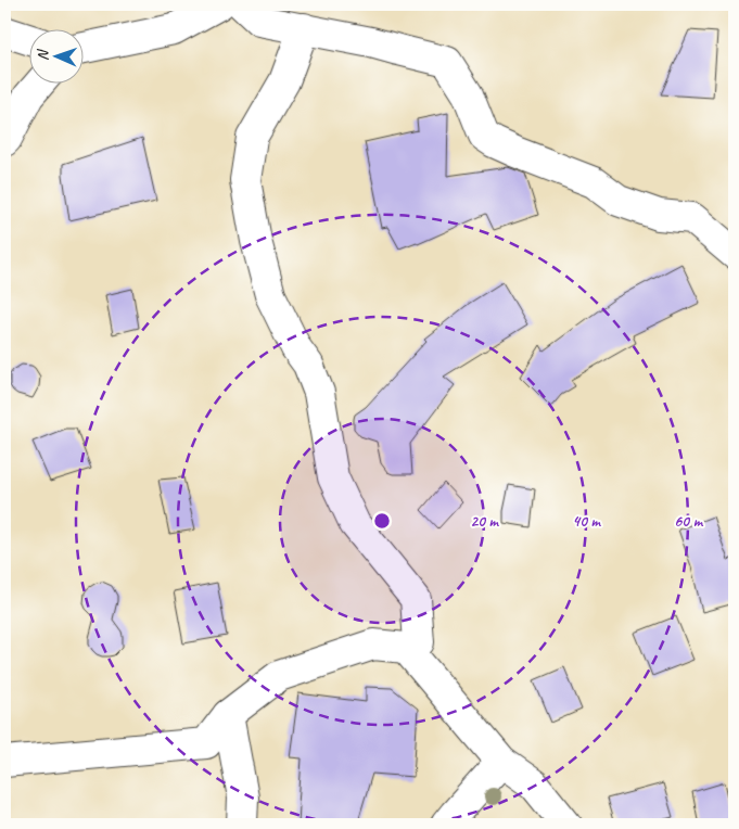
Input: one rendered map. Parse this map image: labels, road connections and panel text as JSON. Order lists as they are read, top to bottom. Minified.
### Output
{"north":"left","rings":["20 m","40 m","60 m"]}
